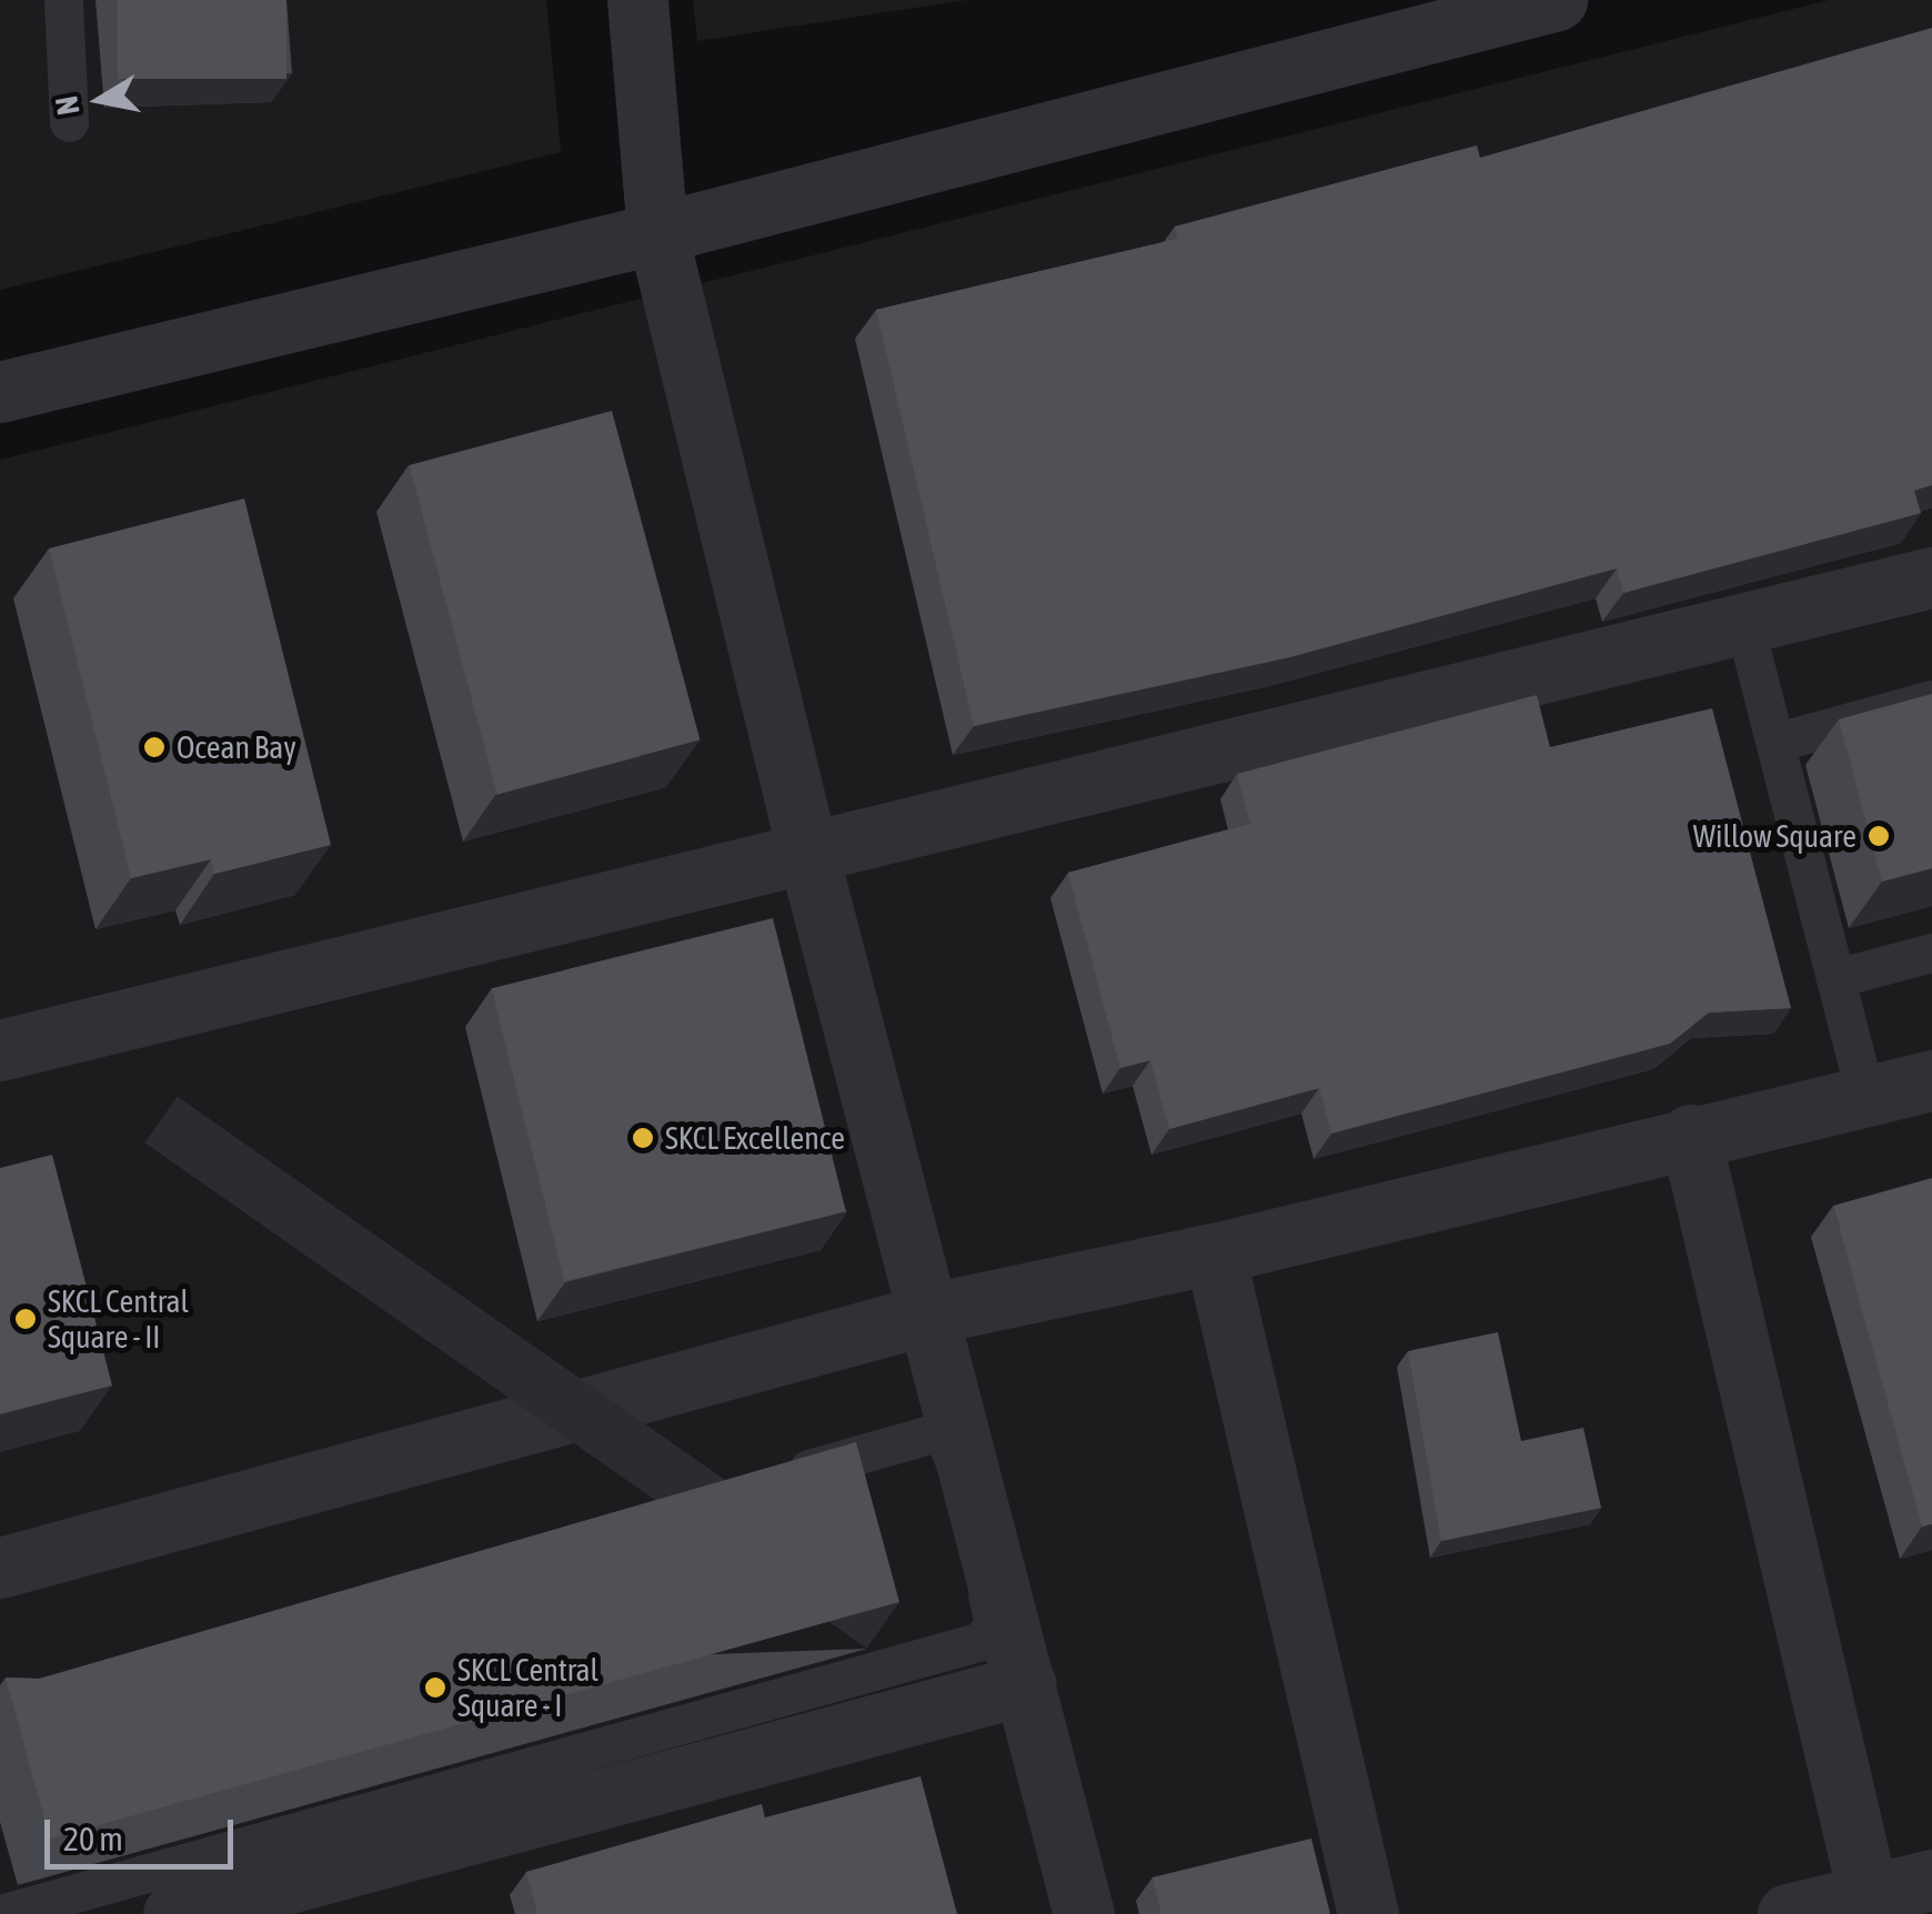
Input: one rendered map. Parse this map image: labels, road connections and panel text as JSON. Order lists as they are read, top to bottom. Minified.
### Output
{"places":["Ocean Bay","Willow Square","SKCL Excellence","SKCL Central Square - II","SKCL Central Square - I"],"scale_bar":"20 m","north":"left"}
